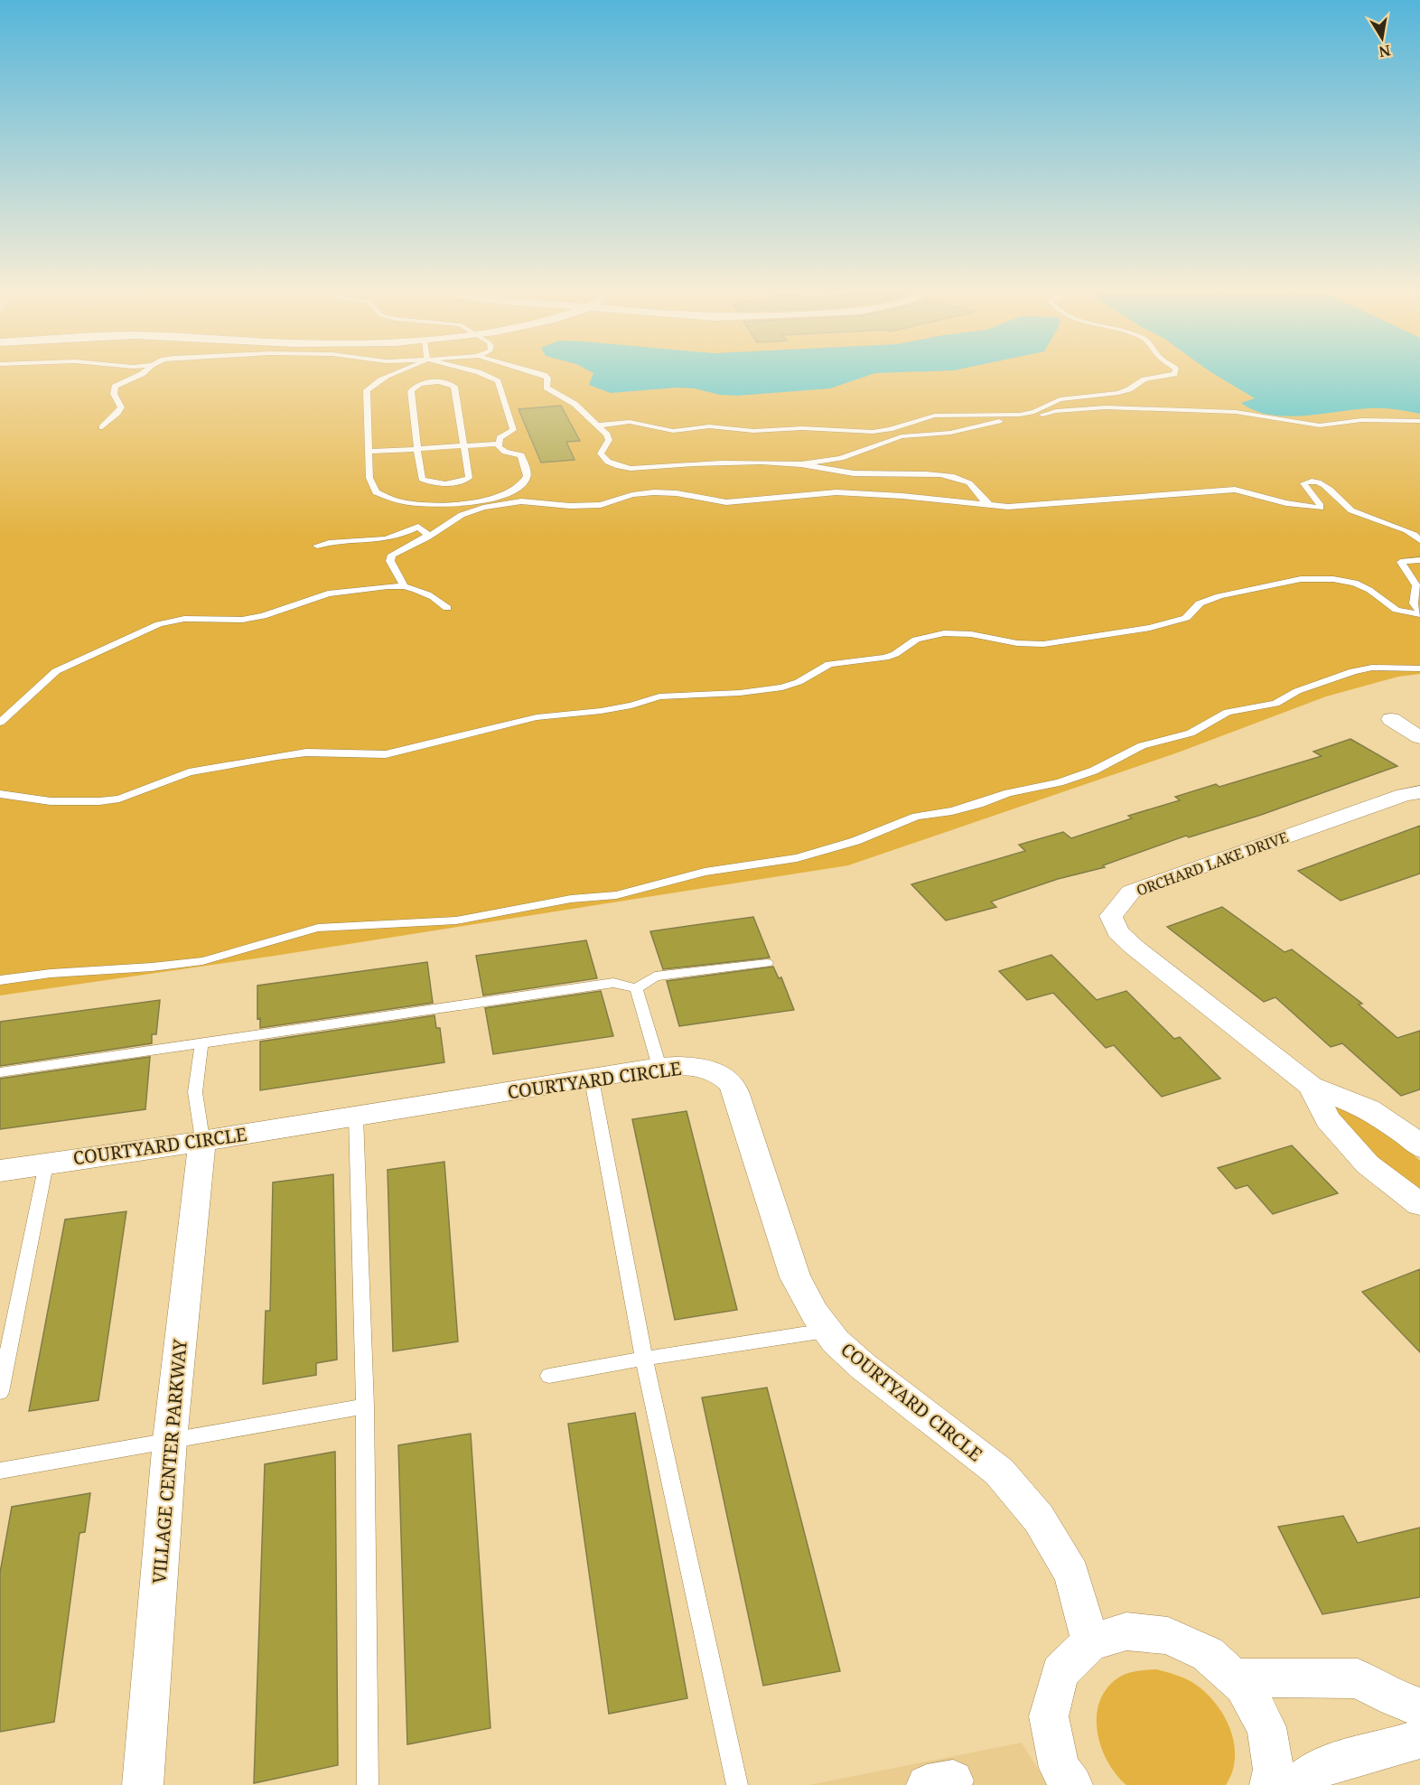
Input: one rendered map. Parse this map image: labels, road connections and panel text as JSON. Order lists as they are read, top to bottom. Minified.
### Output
{"streets":{"street":["ORCHARD LAKE DRIVE","COURTYARD CIRCLE","VILLAGE CENTER PARKWAY"]},"crossings":[["COURTYARD CIRCLE","VILLAGE CENTER PARKWAY"]],"north":"bottom"}
